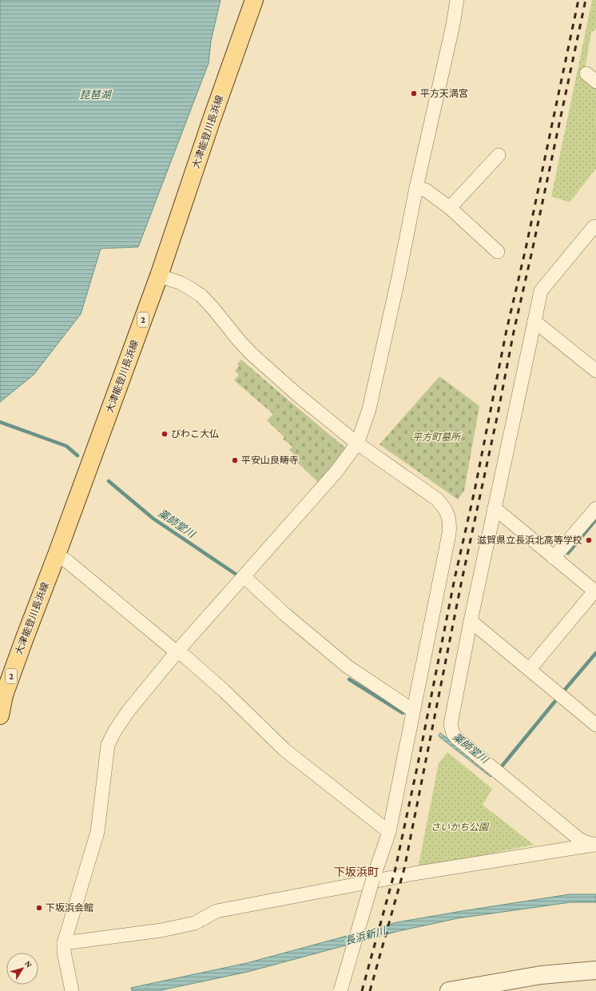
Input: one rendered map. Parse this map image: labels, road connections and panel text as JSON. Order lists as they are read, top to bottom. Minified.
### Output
{"streets":{"main road":["大津能登川長浜線","2"]},"districts":["下坂浜町"],"water":["琵琶湖","薬師堂川","長浜新川"],"parks":["平方町墓所","さいかち公園"],"places":["平方天満宮","びわこ大仏","平安山良畴寺","滋賀県立長浜北高等学校","下坂浜会館"],"north":"top right"}
